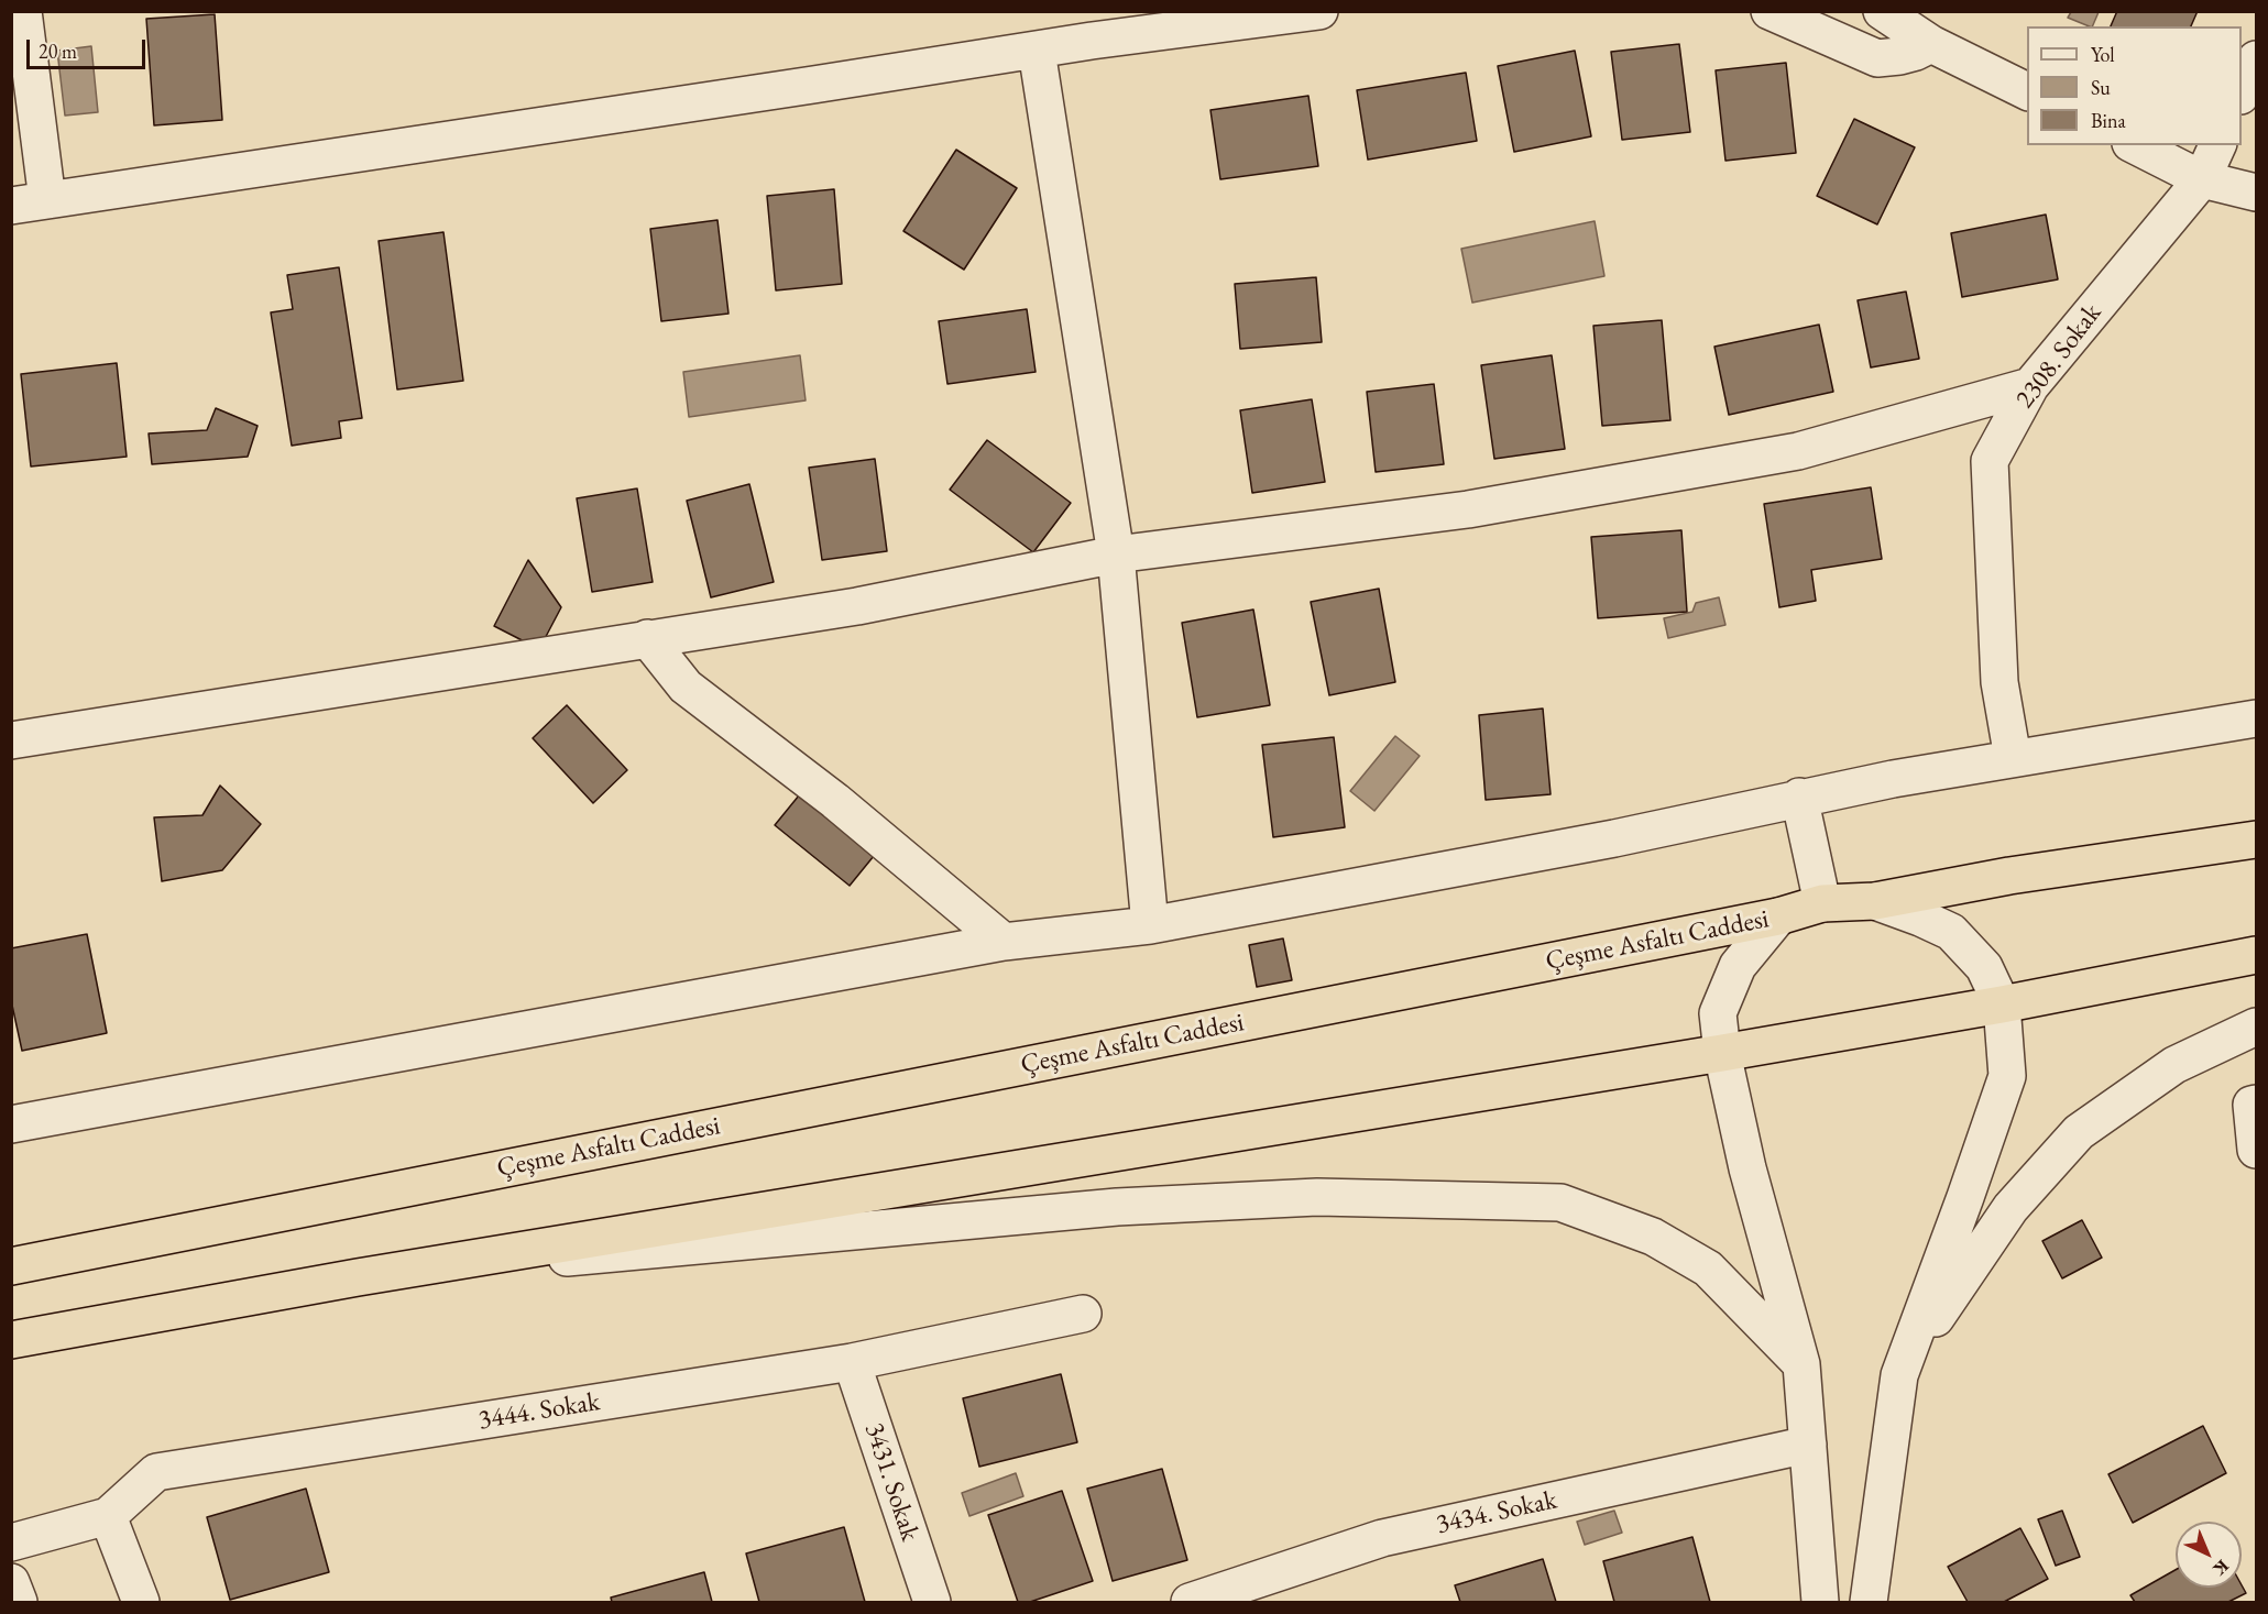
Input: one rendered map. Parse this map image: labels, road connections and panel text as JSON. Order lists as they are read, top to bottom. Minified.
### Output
{"streets":{"highway":["Çeşme Asfaltı Caddesi"],"street":["2308. Sokak","3444. Sokak","3431. Sokak","3434. Sokak"]},"crossings":[["3444. Sokak","3431. Sokak"]],"legend":["Yol","Su","Bina"],"scale_bar":"20 m","north":"bottom right"}
